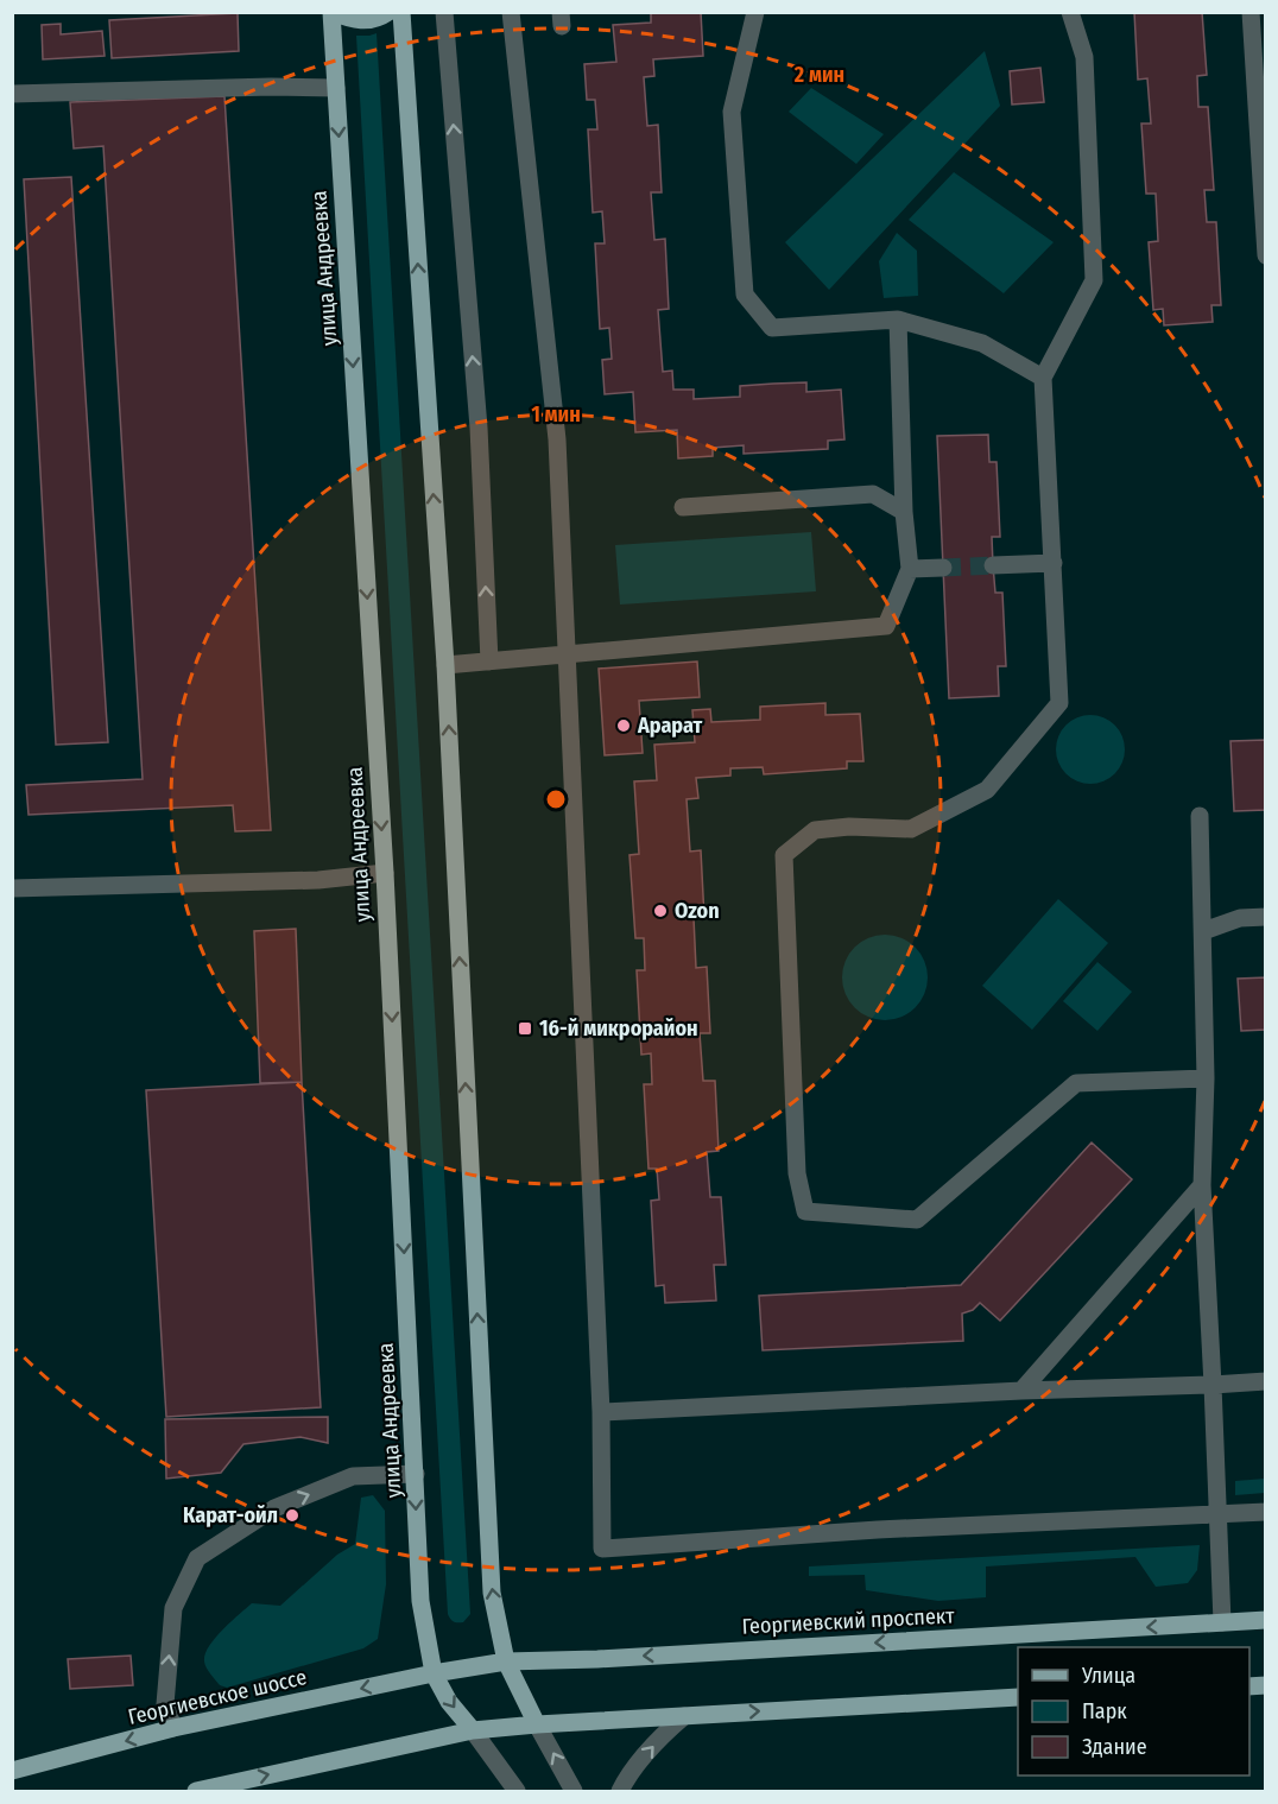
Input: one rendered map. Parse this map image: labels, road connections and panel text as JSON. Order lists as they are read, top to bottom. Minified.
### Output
{"streets":{"main road":["улица Андреевка","Георгиевский проспект","Георгиевское шоссе"]},"crossings":[["улица Андреевка","Георгиевский проспект"],["улица Андреевка","Георгиевское шоссе"],["Георгиевский проспект","Георгиевское шоссе"]],"places":{"other":["Арарат","Ozon","Карат-ойл"],"transit":["16-й микрорайон"]},"legend":["Улица","Парк","Здание"],"rings":["2 мин","1 мин"]}
